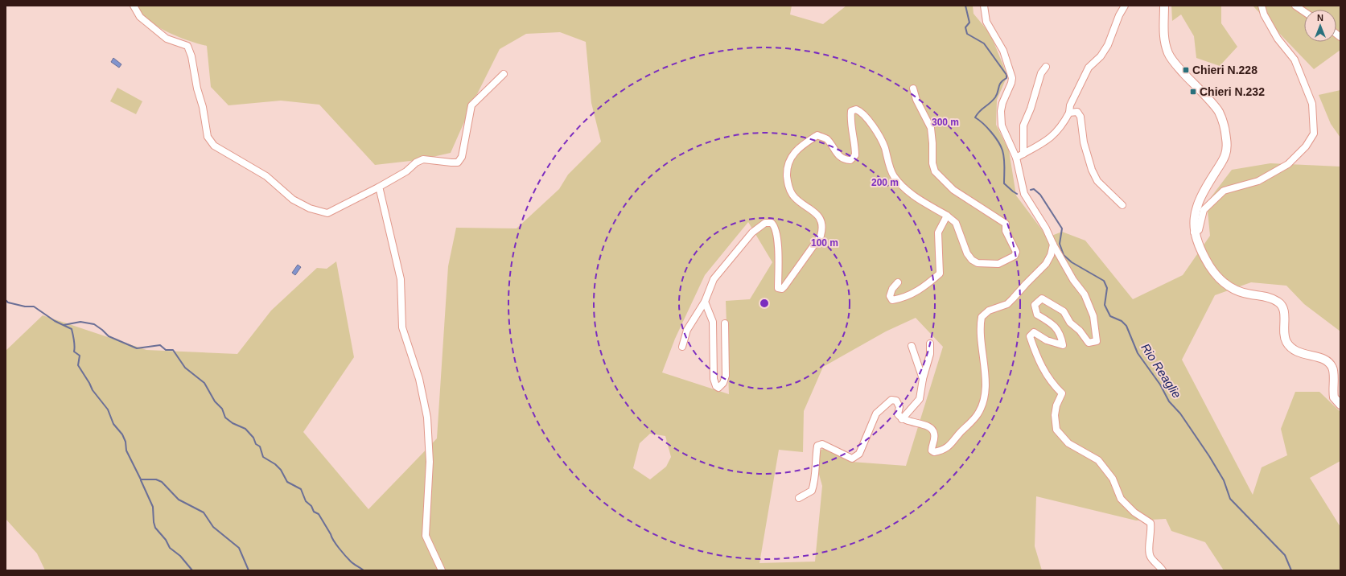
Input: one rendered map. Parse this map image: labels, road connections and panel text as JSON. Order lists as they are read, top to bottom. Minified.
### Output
{"water":["Rio Reaglie"],"places":{"transit":["Chieri N.228","Chieri N.232"]},"north":"top","rings":["300 m","200 m","100 m"]}
